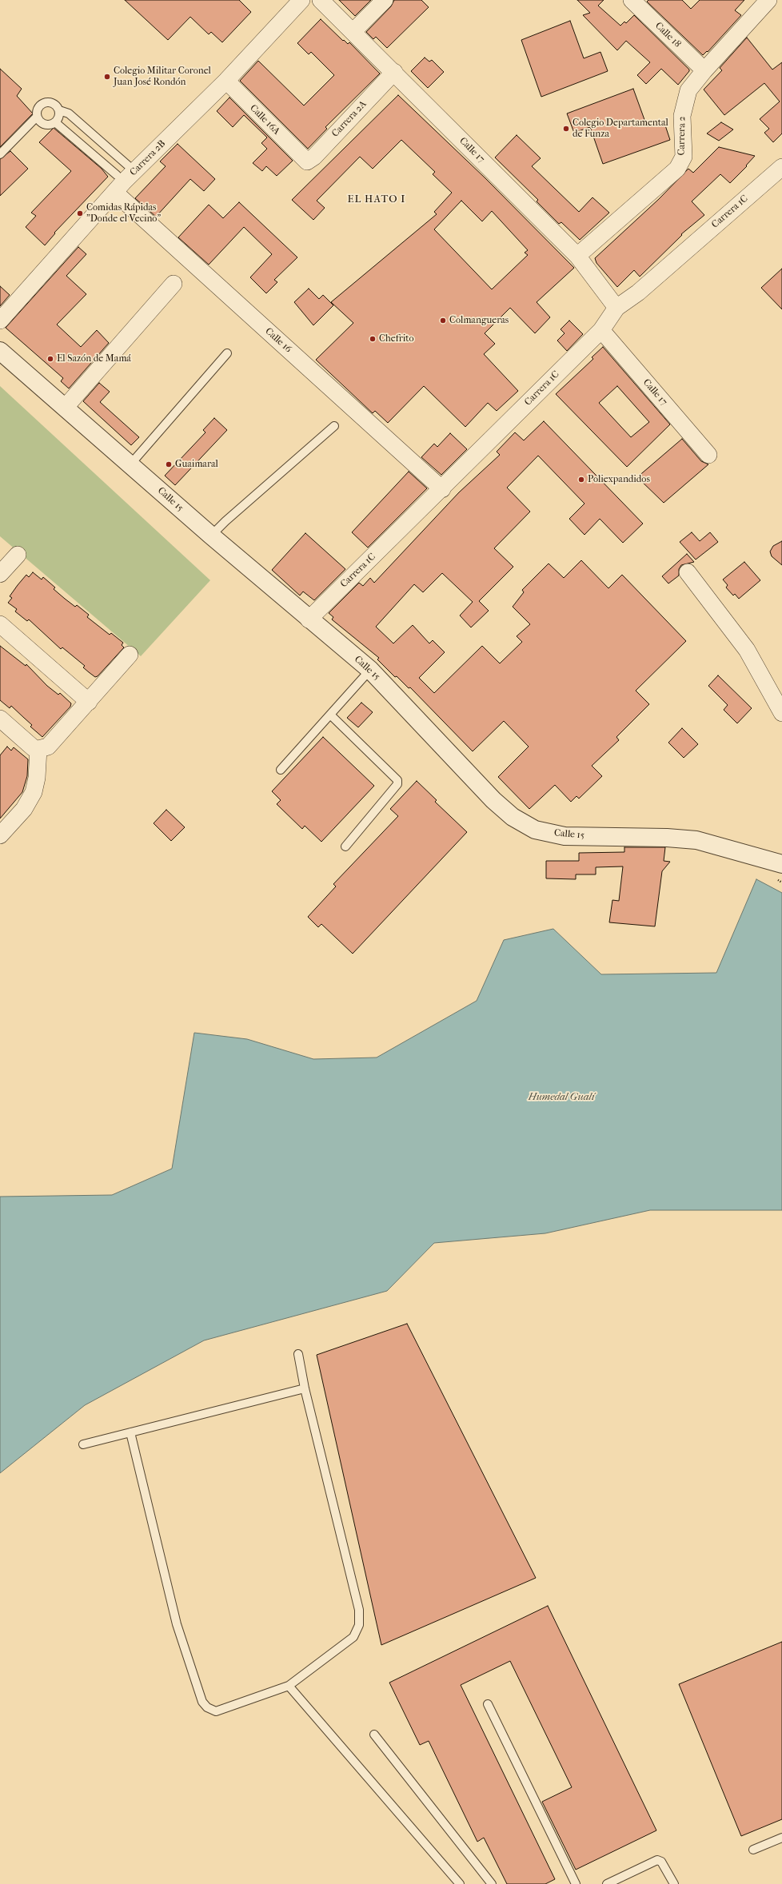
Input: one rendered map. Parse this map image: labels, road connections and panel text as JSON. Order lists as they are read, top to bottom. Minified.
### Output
{"streets":{"street":["Calle 18","Carrera 2A","Calle 16A","Carrera 2","Calle 17","Carrera 2B","Carrera 1C","Calle 16","Calle 15"]},"crossings":[["Calle 18","Carrera 2"],["Carrera 2A","Calle 16A"],["Carrera 2A","Calle 17"],["Calle 16A","Carrera 2B"],["Carrera 2","Calle 17"],["Calle 17","Carrera 1C"],["Carrera 2B","Calle 16"],["Carrera 1C","Calle 16"],["Carrera 1C","Calle 15"]],"districts":["EL HATO I"],"water":["Humedal Gualí"],"places":["Colegio Militar Coronel Juan José Rondón","Colegio Departamental de Funza","Comidas Rápidas \"Donde el Vecino\"","Colmangueras","Chefrito","El Sazón de Mamá","Guaimaral","Poliexpandidos"]}
